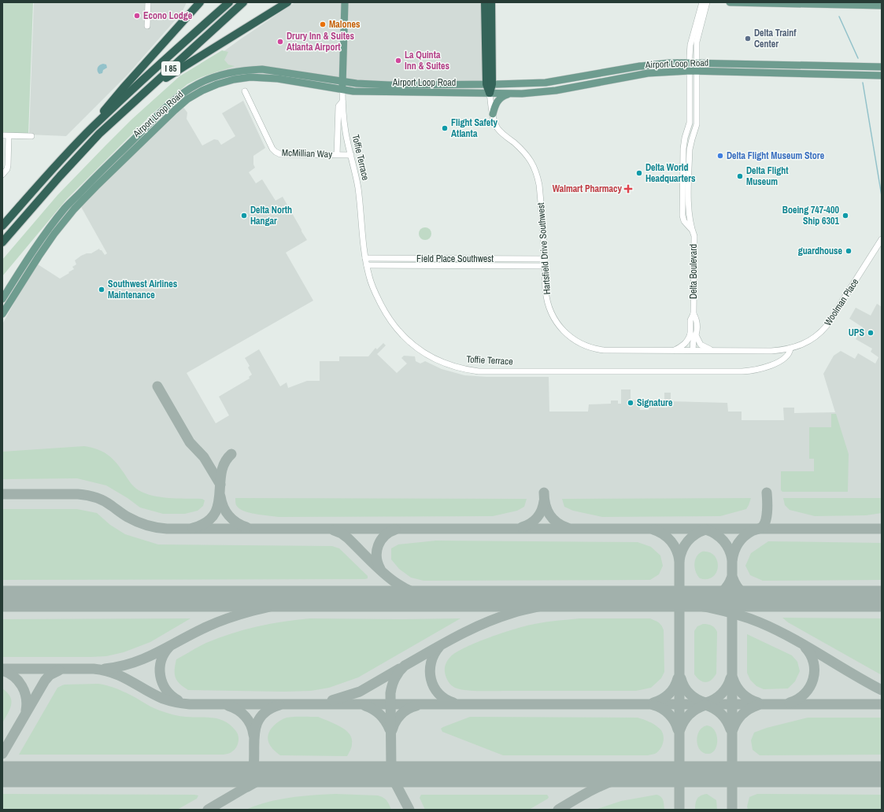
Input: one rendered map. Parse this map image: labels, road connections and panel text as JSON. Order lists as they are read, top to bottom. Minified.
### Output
{"streets":{"highway":["I 85"],"main road":["Airport Loop Road","Toffie Terrace"],"street":["McMillian Way","Hartsfield Drive Southwest","Field Place Southwest","Delta Boulevard","Woolman Place"]},"crossings":[["Airport Loop Road","Toffie Terrace"],["Airport Loop Road","Delta Boulevard"],["McMillian Way","Toffie Terrace"],["Toffie Terrace","Field Place Southwest"],["Toffie Terrace","Woolman Place"],["Hartsfield Drive Southwest","Field Place Southwest"],["Hartsfield Drive Southwest","Delta Boulevard"],["Hartsfield Drive Southwest","Woolman Place"],["Delta Boulevard","Woolman Place"]],"places":{"other":["Econo Lodge","Malones","Delta Trainf Center","Drury Inn & Suites Atlanta Airport","La Quinta Inn & Suites","Flight Safety Atlanta","Delta Flight Museum Store","Delta World Headquarters","Delta Flight Museum","Delta North Hangar","Boeing 747-400 Ship 6301","guardhouse","Southwest Airlines Maintenance","UPS","Signature"],"health":["Walmart Pharmacy"]}}
